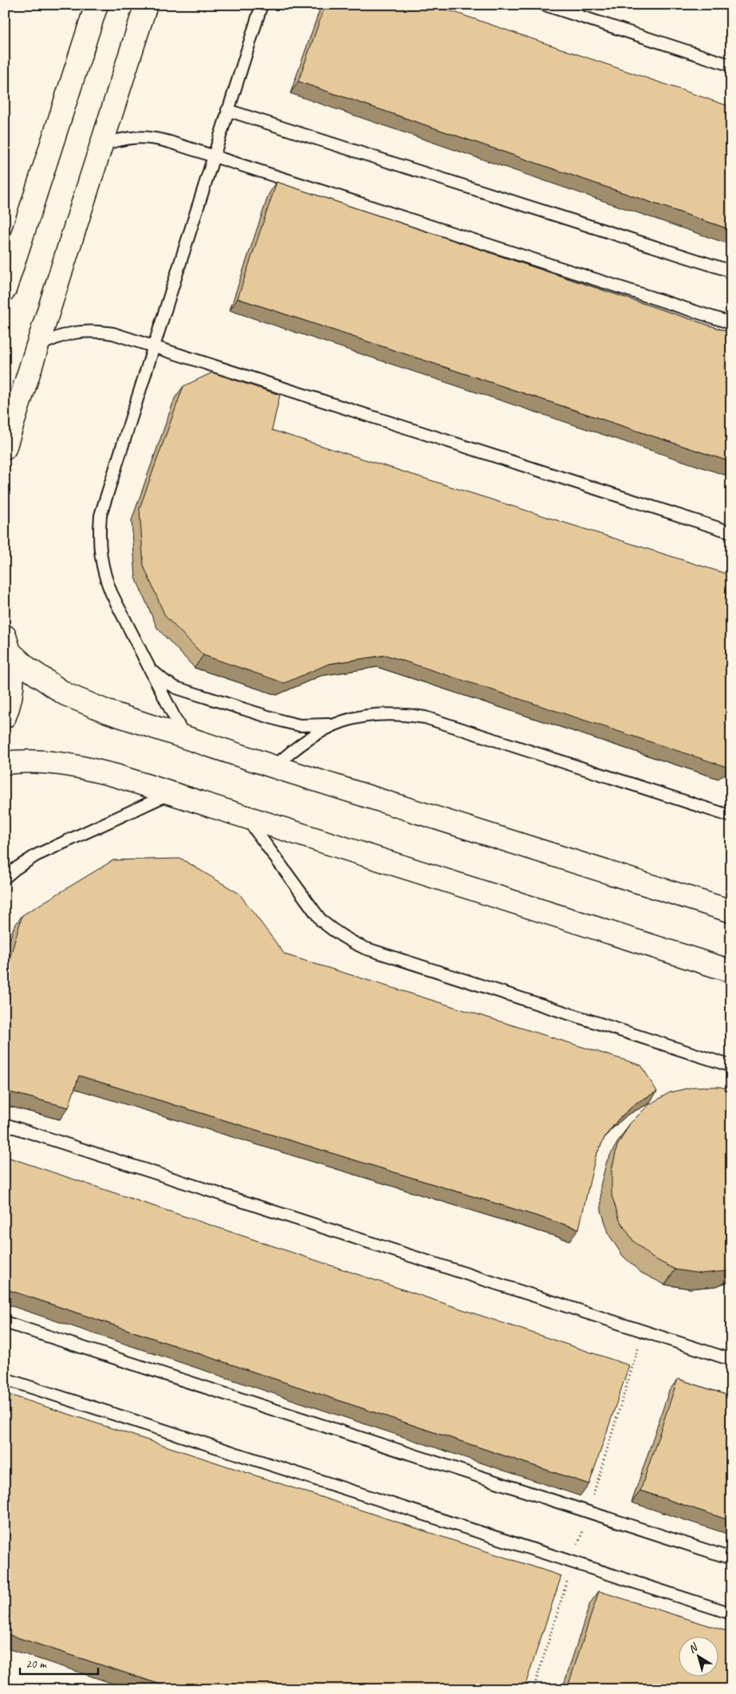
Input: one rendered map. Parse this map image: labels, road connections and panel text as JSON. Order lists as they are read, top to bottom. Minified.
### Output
{"scale_bar":"20 m","north":"top left"}
